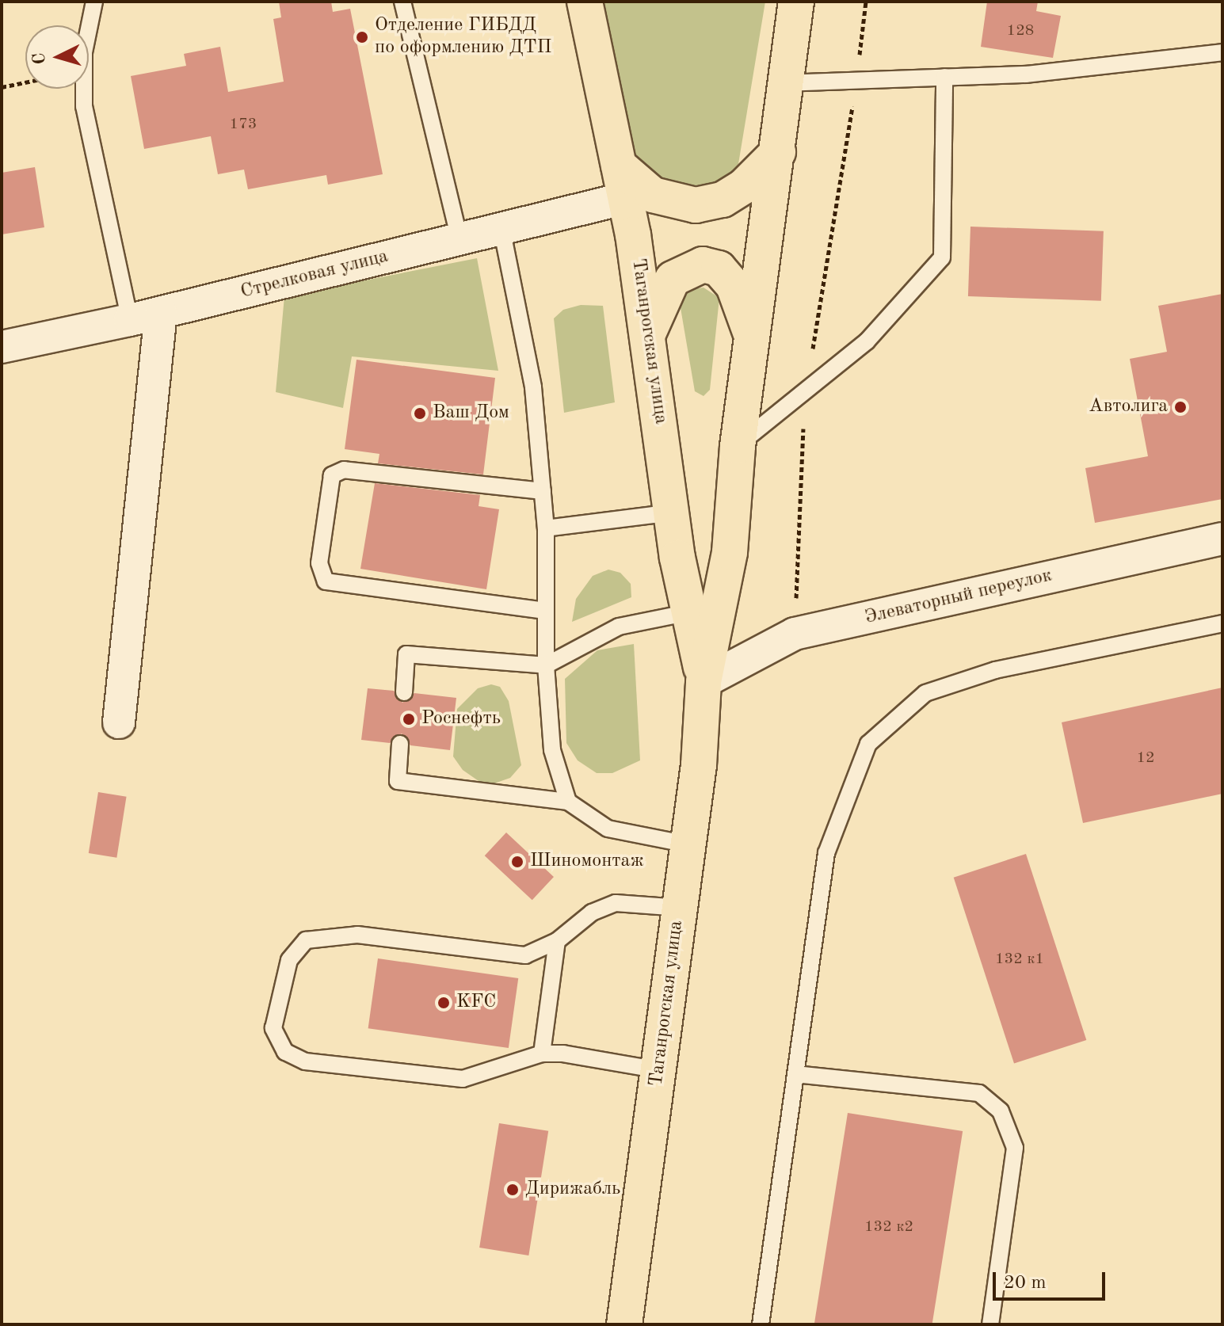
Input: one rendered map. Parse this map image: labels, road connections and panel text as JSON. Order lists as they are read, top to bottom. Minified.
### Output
{"streets":{"main road":["Таганрогская улица"],"street":["Стрелковая улица","Элеваторный переулок"]},"crossings":[["Стрелковая улица","Таганрогская улица"],["Таганрогская улица","Элеваторный переулок"]],"places":["Отделение ГИБДД по оформлению ДТП","Автолига","Ваш Дом","Роснефть","Шиномонтаж","KFC","Дирижабль"],"house_numbers":["128","173","12","132 к1","132 к2"],"scale_bar":"20 m","north":"left"}
